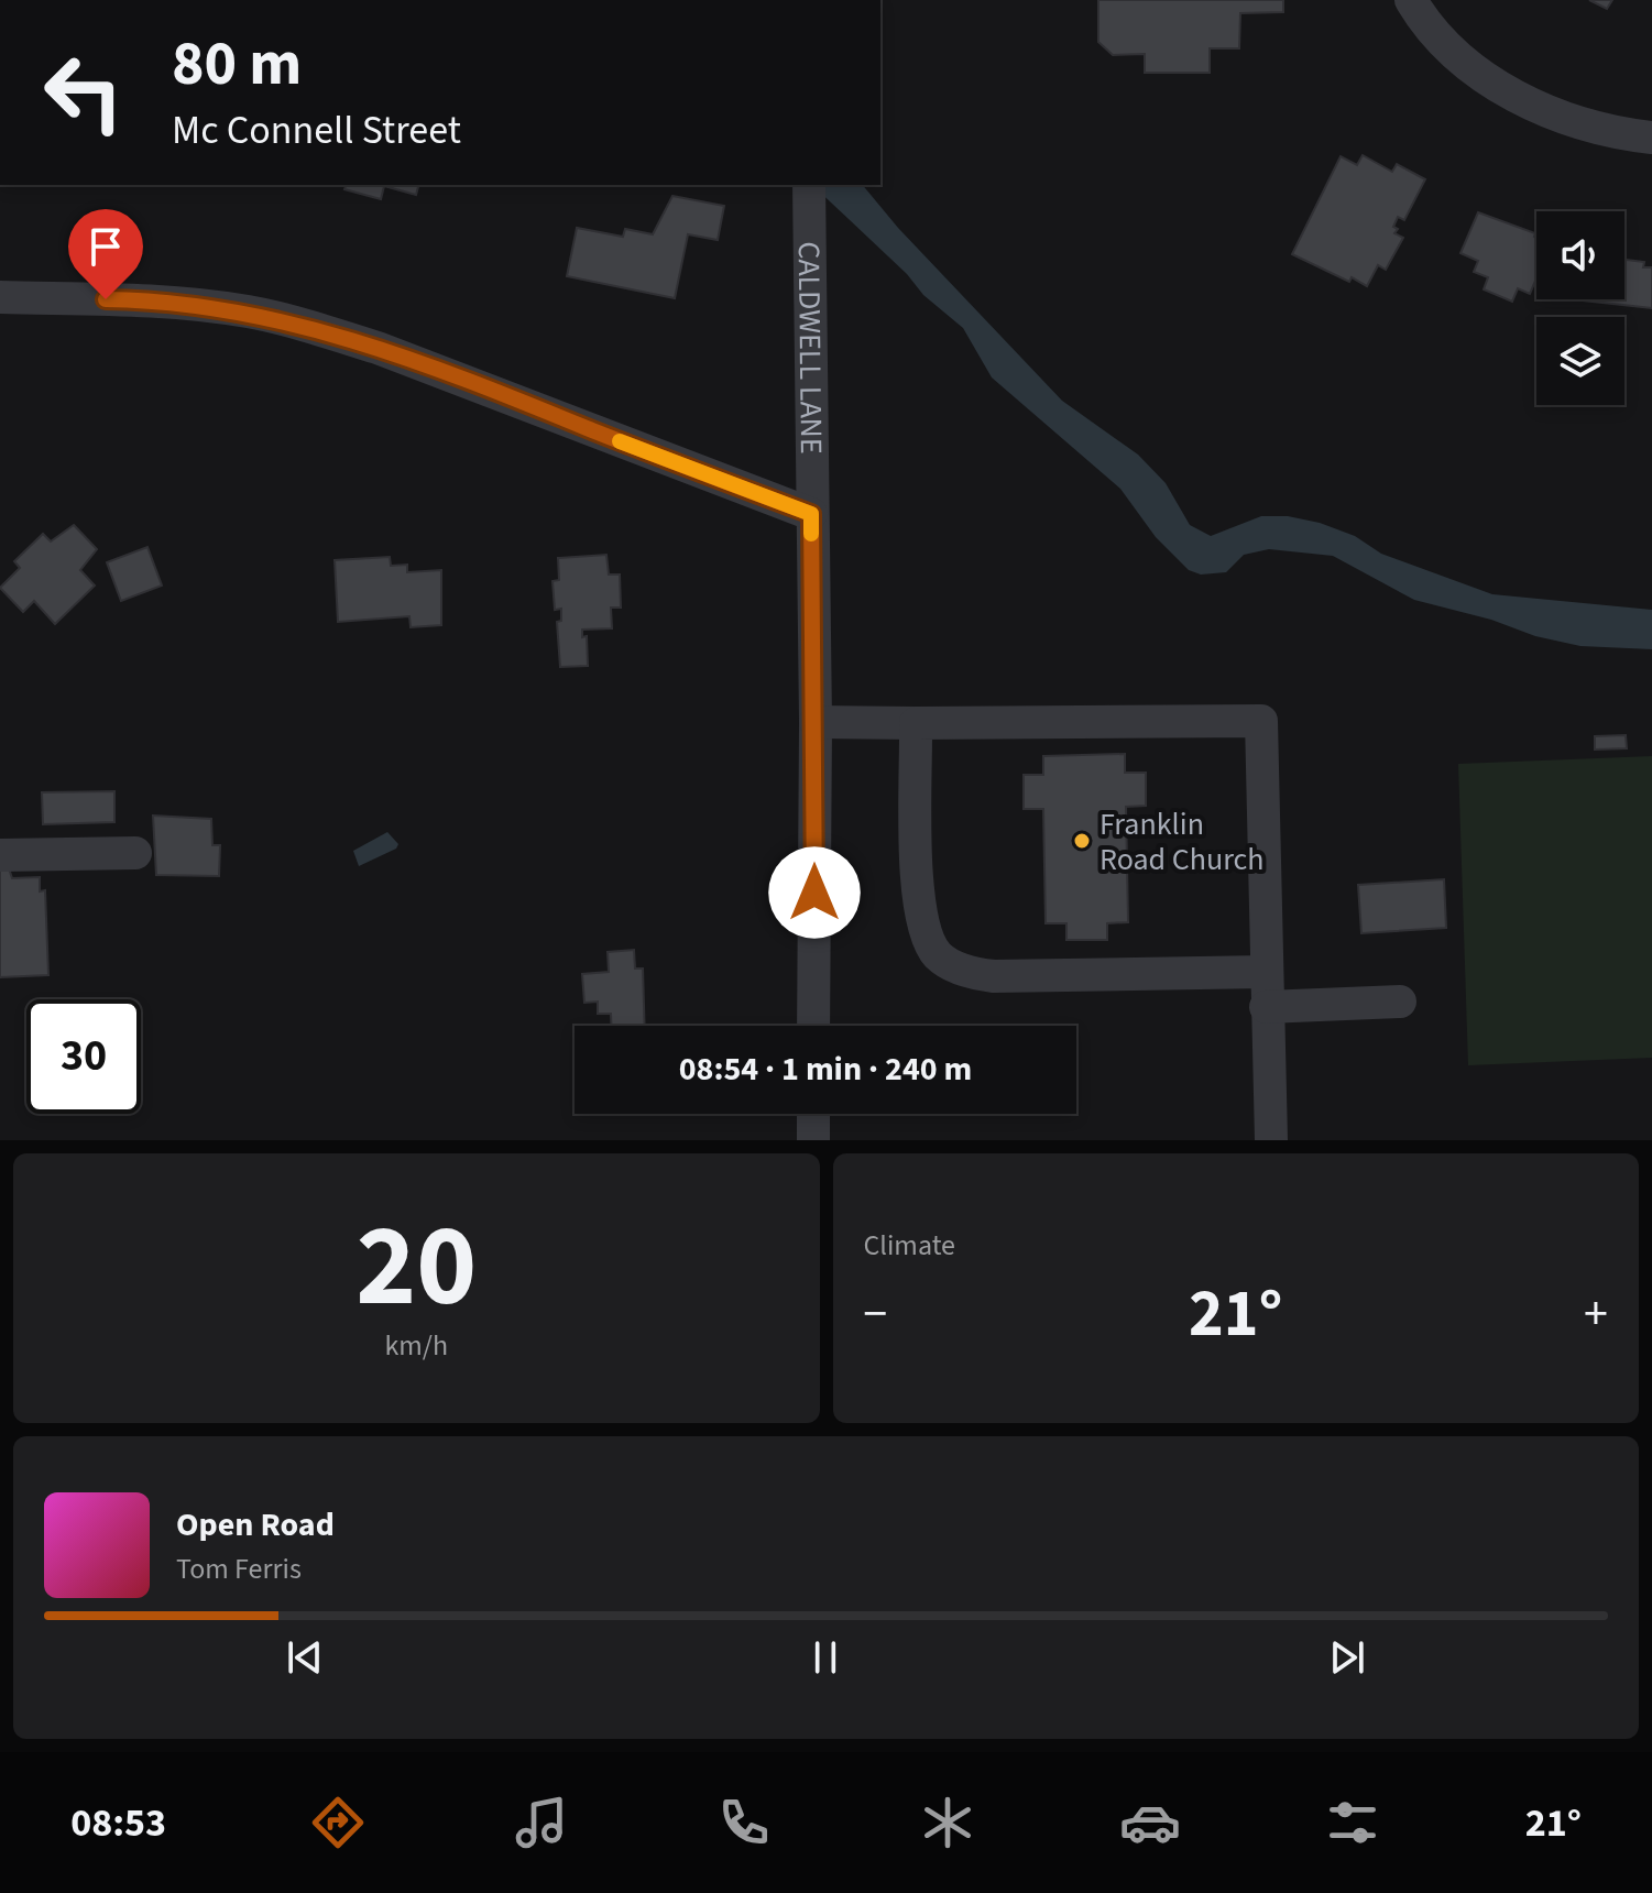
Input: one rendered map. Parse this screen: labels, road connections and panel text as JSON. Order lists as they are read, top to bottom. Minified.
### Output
{"streets":{"street":["CALDWELL LANE"]},"places":["Franklin Road Church"],"page":{"turn":["80 m","Mc Connell Street"],"limit":"30","trip":"08:54 · 1 min · 240 m","tile":[["20","km/h"],"Climate"],"heat":["−","21°","+"],"song":["Open Road","Tom Ferris"],"tabs":["08:53","21°"]}}
